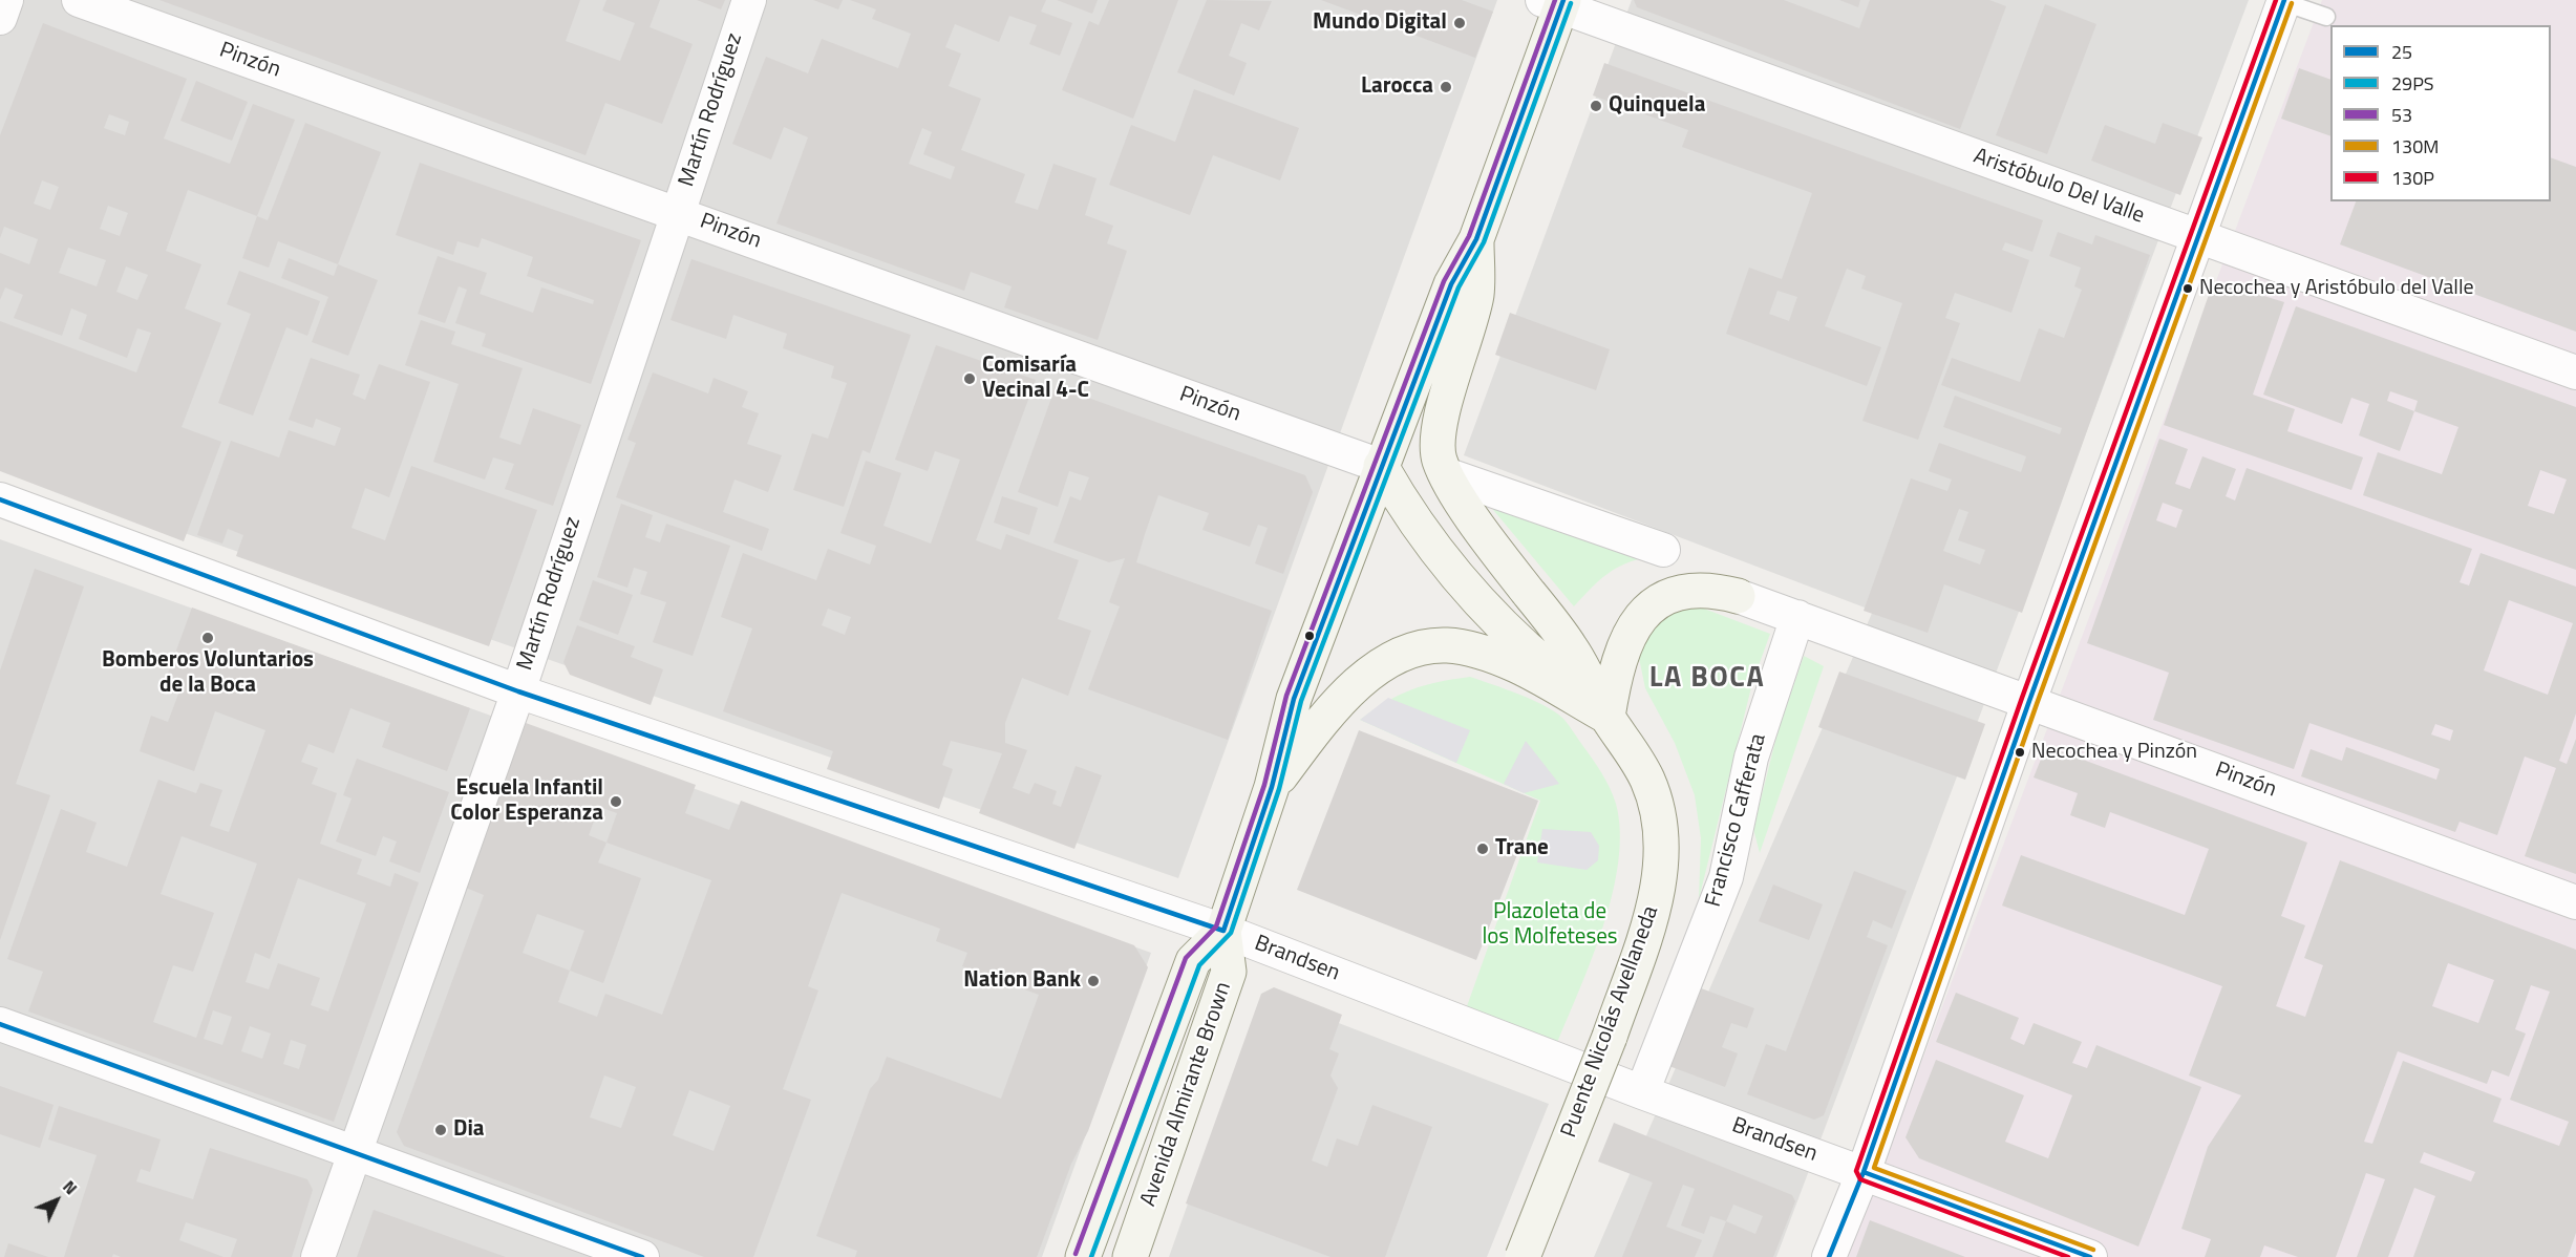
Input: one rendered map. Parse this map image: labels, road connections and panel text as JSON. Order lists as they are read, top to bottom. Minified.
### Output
{"streets":{"main road":["Puente Nicolás Avellaneda","Avenida Almirante Brown"],"street":["Pinzón","Martín Rodríguez","Aristóbulo Del Valle","Francisco Cafferata","Brandsen"]},"crossings":[["Pinzón","Martín Rodríguez"],["Pinzón","Francisco Cafferata"],["Pinzón","Puente Nicolás Avellaneda"],["Pinzón","Avenida Almirante Brown"],["Martín Rodríguez","Brandsen"],["Aristóbulo Del Valle","Avenida Almirante Brown"],["Francisco Cafferata","Brandsen"],["Brandsen","Avenida Almirante Brown"],["Puente Nicolás Avellaneda","Avenida Almirante Brown"]],"districts":["LA BOCA"],"parks":["Plazoleta de los Molfeteses"],"places":["Mundo Digital","Larocca","Quinquela","Necochea y Aristóbulo del Valle","Comisaría Vecinal 4-C","Bomberos Voluntarios de la Boca","Necochea y Pinzón","Escuela Infantil Color Esperanza","Trane","Nation Bank","Dia"],"lines":["transit line 25","transit line 53","transit line 130P","transit line 29PS","transit line 130M"],"legend":["25","29PS","53","130M","130P"],"north":"top right"}
